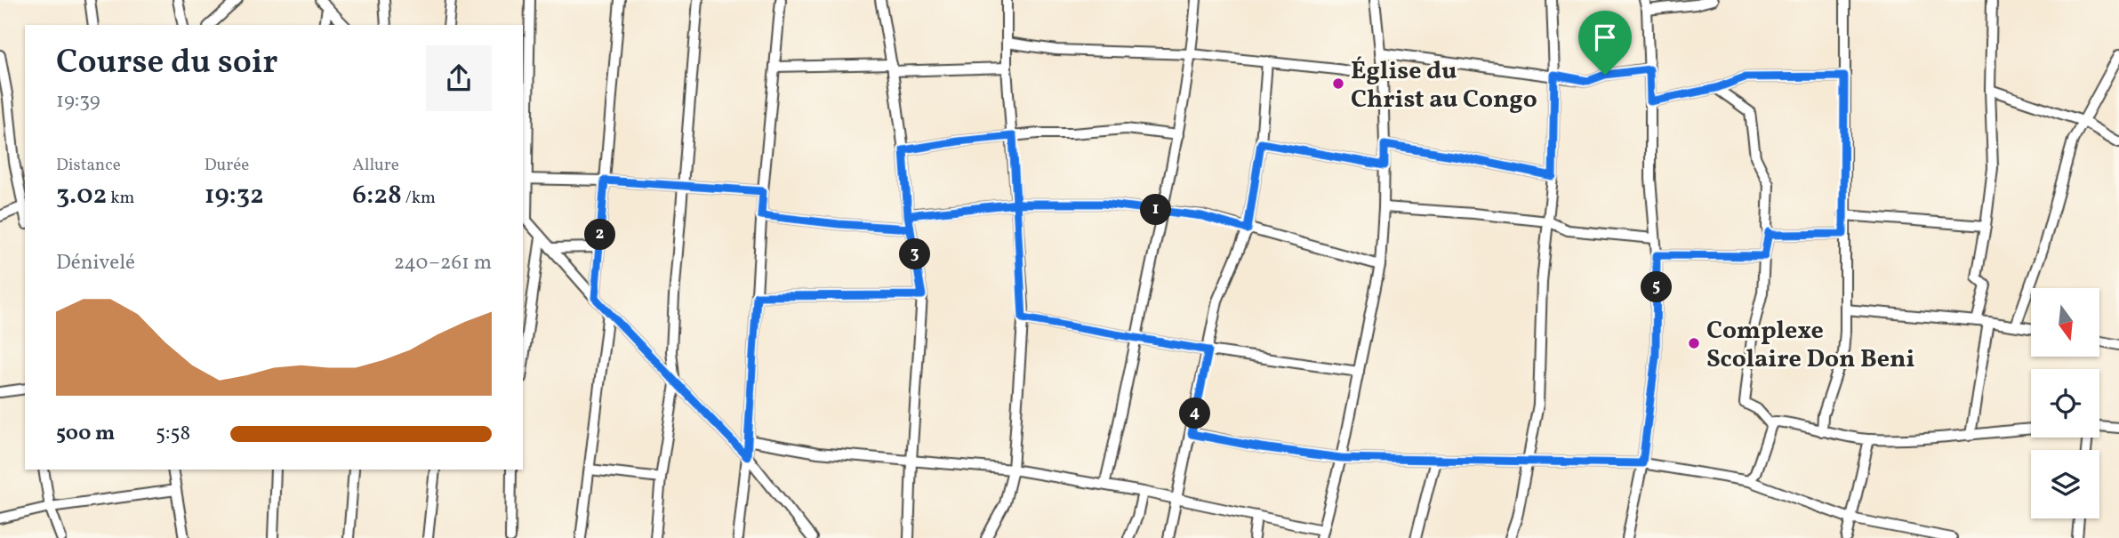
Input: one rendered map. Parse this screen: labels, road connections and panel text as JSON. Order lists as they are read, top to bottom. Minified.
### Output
{"places":["Église du Christ au Congo","Complexe Scolaire Don Beni"],"north":"bottom","page":{"heading":["Course du soir","19:39"],"stats":[["Distance","3.02 km"],["Durée","19:32"],["Allure","6:28 /km"]],"pins":["1","2","3","5","4"],"chart":["Dénivelé","240–261 m"],"list":[{"name":"500 m","note":"5:58"}]}}
